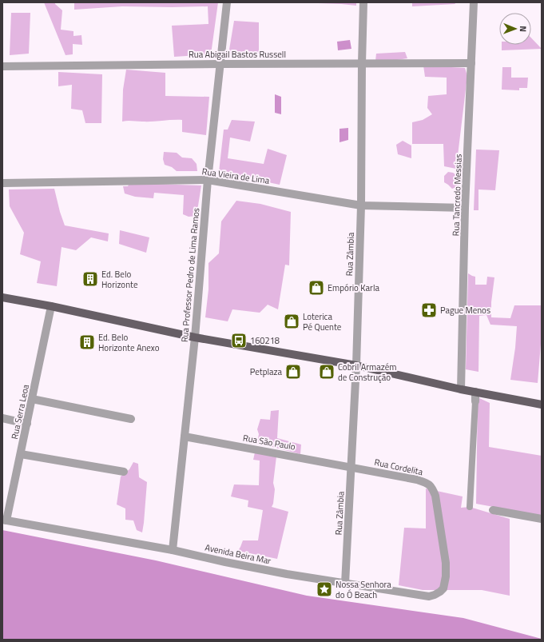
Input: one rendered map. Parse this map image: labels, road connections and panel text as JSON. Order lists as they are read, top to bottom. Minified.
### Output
{"streets":{"street":["Rua Abigail Bastos Russell","Rua Vieira de Lima","Rua Tancredo Messias","Rua Zâmbia","Rua Professor Pedro de Lima Ramos","Rua Serra Leoa","Rua São Paulo","Rua Cordelita","Avenida Beira Mar"]},"crossings":[["Rua Abigail Bastos Russell","Rua Tancredo Messias"],["Rua Abigail Bastos Russell","Rua Zâmbia"],["Rua Abigail Bastos Russell","Rua Professor Pedro de Lima Ramos"],["Rua Vieira de Lima","Rua Tancredo Messias"],["Rua Vieira de Lima","Rua Zâmbia"],["Rua Vieira de Lima","Rua Professor Pedro de Lima Ramos"],["Rua Zâmbia","Rua São Paulo"],["Rua Zâmbia","Rua Cordelita"],["Rua Zâmbia","Avenida Beira Mar"],["Rua Professor Pedro de Lima Ramos","Rua São Paulo"],["Rua Professor Pedro de Lima Ramos","Avenida Beira Mar"],["Rua Serra Leoa","Avenida Beira Mar"],["Rua São Paulo","Rua Cordelita"],["Rua Cordelita","Avenida Beira Mar"]],"places":{"building":["Ed. Belo Horizonte","Ed. Belo Horizonte Anexo"],"shop":["Empório Karla","Loterica Pé Quente","Petplaza","Cobril Armazém de Construção"],"pharmacy":["Pague Menos"],"bus stop":["160218"],"place":["Nossa Senhora do Ó Beach"]},"north":"right"}
